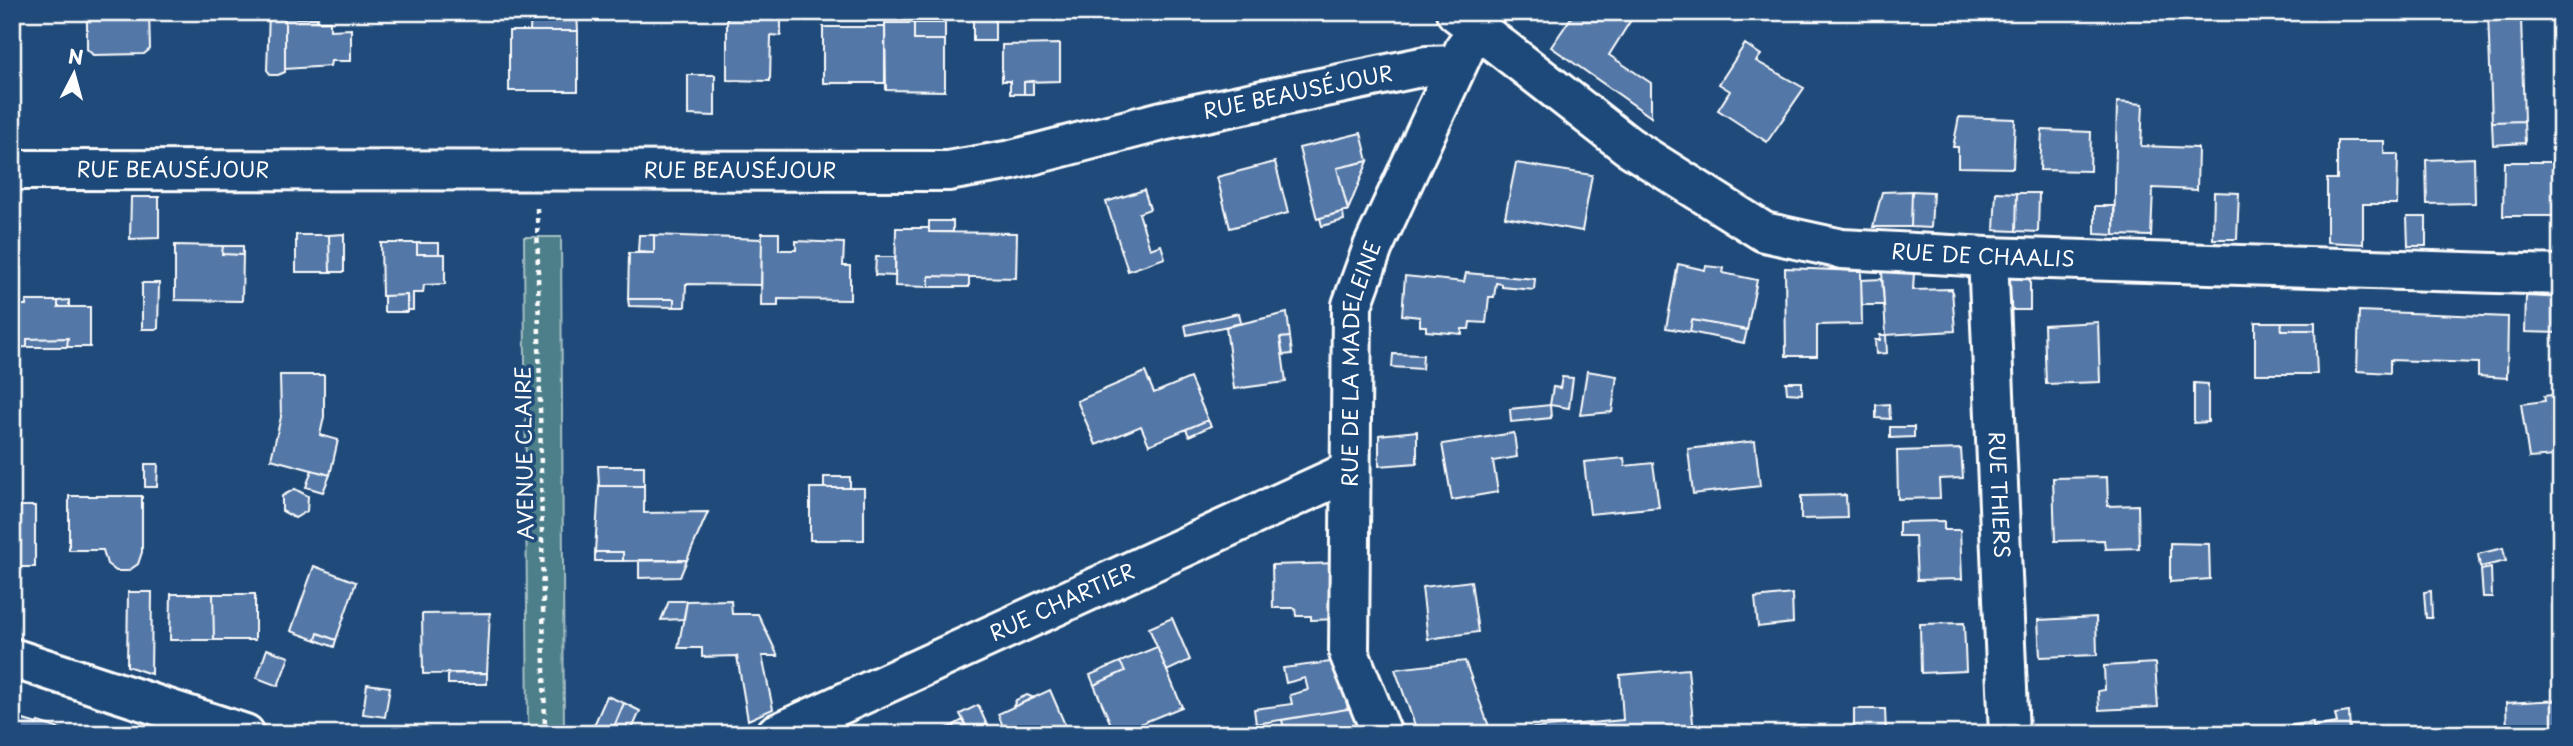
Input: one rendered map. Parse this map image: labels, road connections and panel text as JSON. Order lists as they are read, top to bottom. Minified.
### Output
{"streets":{"street":["RUE BEAUSÉJOUR","RUE DE CHAALIS","RUE DE LA MADELEINE","RUE THIERS","RUE CHARTIER"],"path":["AVENUE CLAIRE"]},"crossings":[["RUE BEAUSÉJOUR","RUE DE LA MADELEINE"],["RUE BEAUSÉJOUR","AVENUE CLAIRE"],["RUE DE CHAALIS","RUE DE LA MADELEINE"],["RUE DE CHAALIS","RUE THIERS"],["RUE DE LA MADELEINE","RUE CHARTIER"]],"north":"top"}
